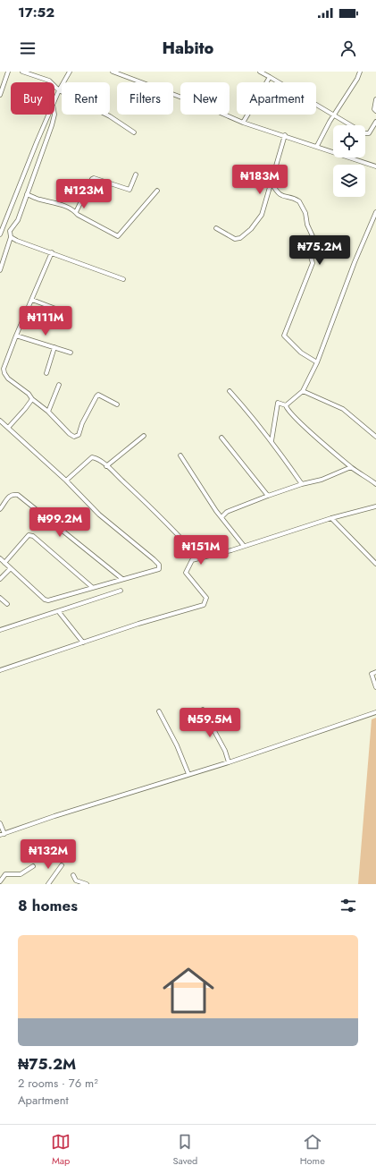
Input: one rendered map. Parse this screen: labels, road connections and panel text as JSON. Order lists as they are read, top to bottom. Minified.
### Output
{"page":{"status":"17:52","header":"Habito","chip":["Buy","Rent","Filters","New","Apartment"],"price":["₦183M","₦123M","₦75.2M","₦111M","₦99.2M","₦151M","₦59.5M","₦132M"],"heading":"8 homes","list":[{"name":"₦75.2M","note":"2 rooms · 76 m² · Apartment"}],"tabs":["Map","Saved","Home"]}}
